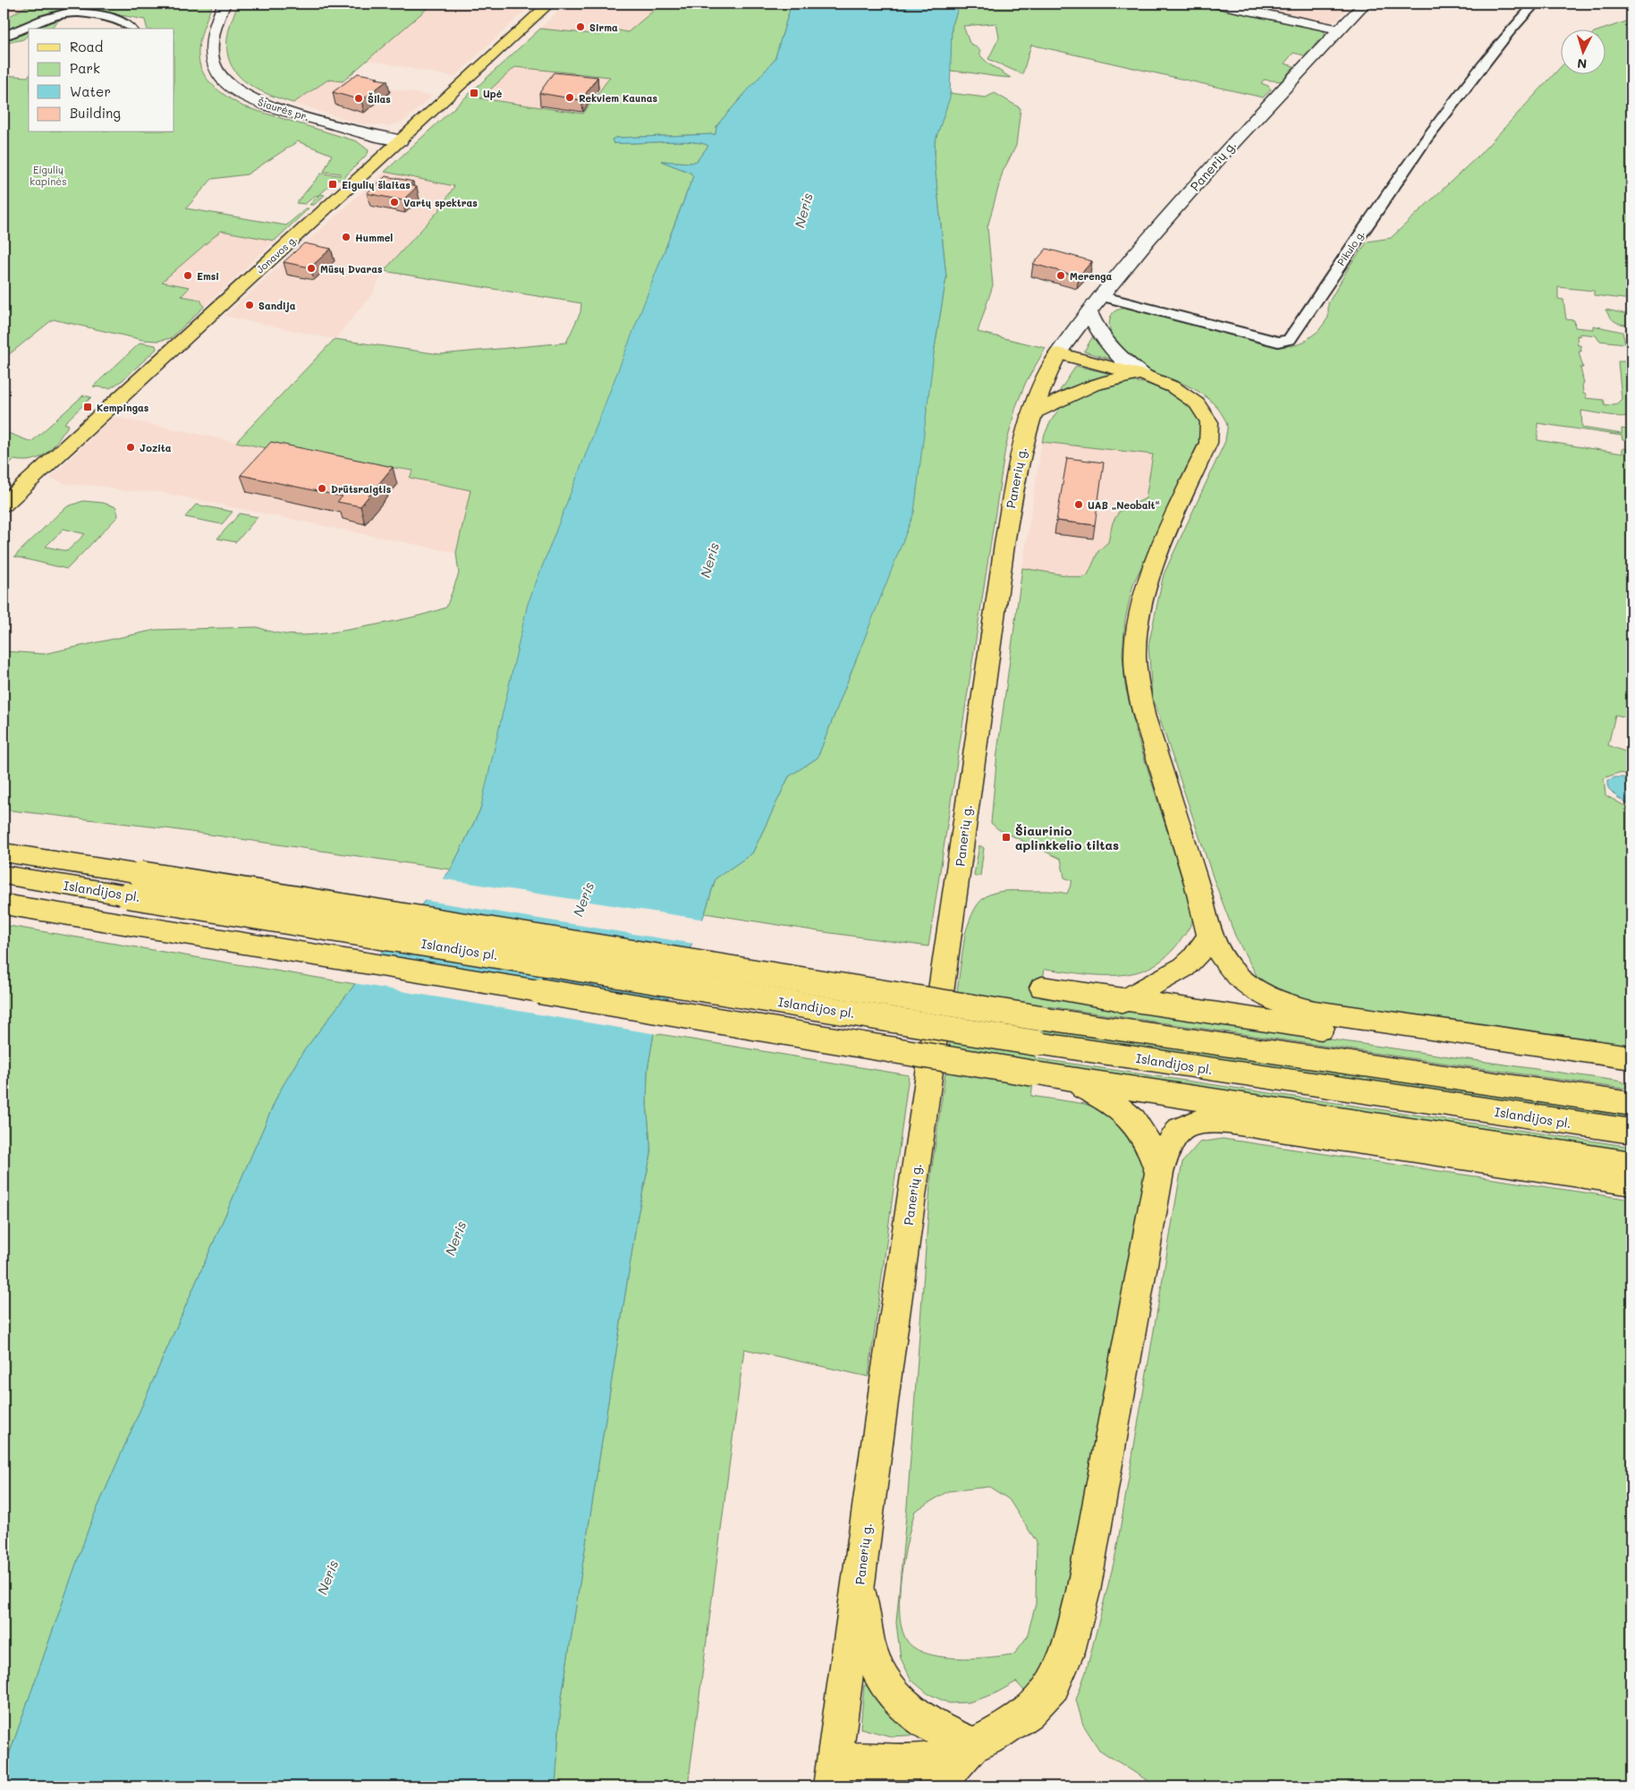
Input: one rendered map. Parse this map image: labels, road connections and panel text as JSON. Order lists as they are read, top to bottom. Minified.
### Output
{"streets":{"main road":["Šiaurės pr.","Panerių g.","Jonavos g.","Islandijos pl."],"street":["Pikulo g."]},"crossings":[["Šiaurės pr.","Jonavos g."],["Panerių g.","Pikulo g."]],"water":["Neris"],"parks":["Eigulių kapinės"],"places":{"other":["Sirma","Rekviem Kaunas","Šilas","Vartų spektras","Hummel","Mūsų Dvaras","Emsi","Merenga","Sandija","Jozita","Drūtsraigtis","UAB „Neobalt“"],"transit":["Upė","Eigulių šlaitas","Kempingas","Šiaurinio aplinkkelio tiltas"]},"legend":["Road","Park","Water","Building"],"north":"bottom"}
